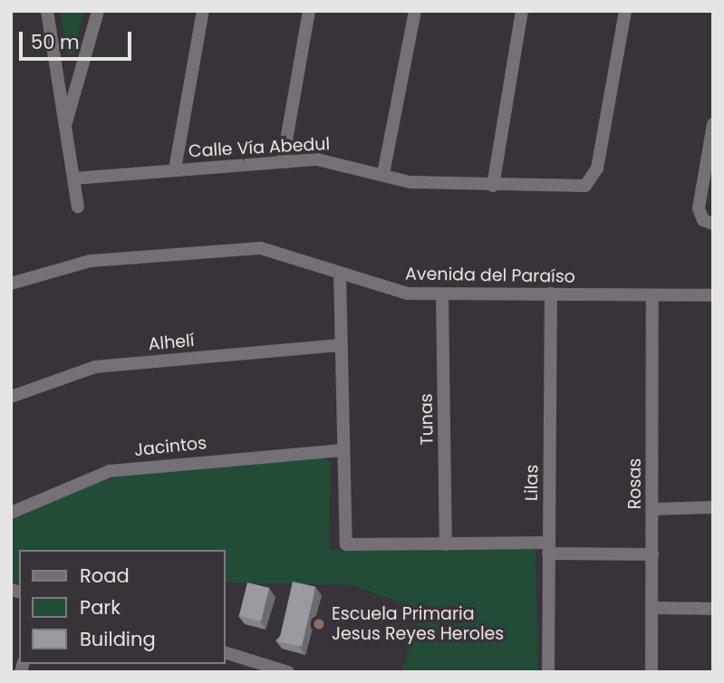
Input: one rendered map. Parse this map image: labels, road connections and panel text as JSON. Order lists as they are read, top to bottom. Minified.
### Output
{"streets":{"street":["Calle Vía Abedul","Avenida del Paraíso","Alhelí","Tunas","Jacintos","Lilas","Rosas"]},"crossings":[["Avenida del Paraíso","Tunas"],["Avenida del Paraíso","Lilas"],["Avenida del Paraíso","Rosas"]],"places":["Escuela Primaria Jesus Reyes Heroles"],"legend":["Road","Park","Building"],"scale_bar":"50 m"}
